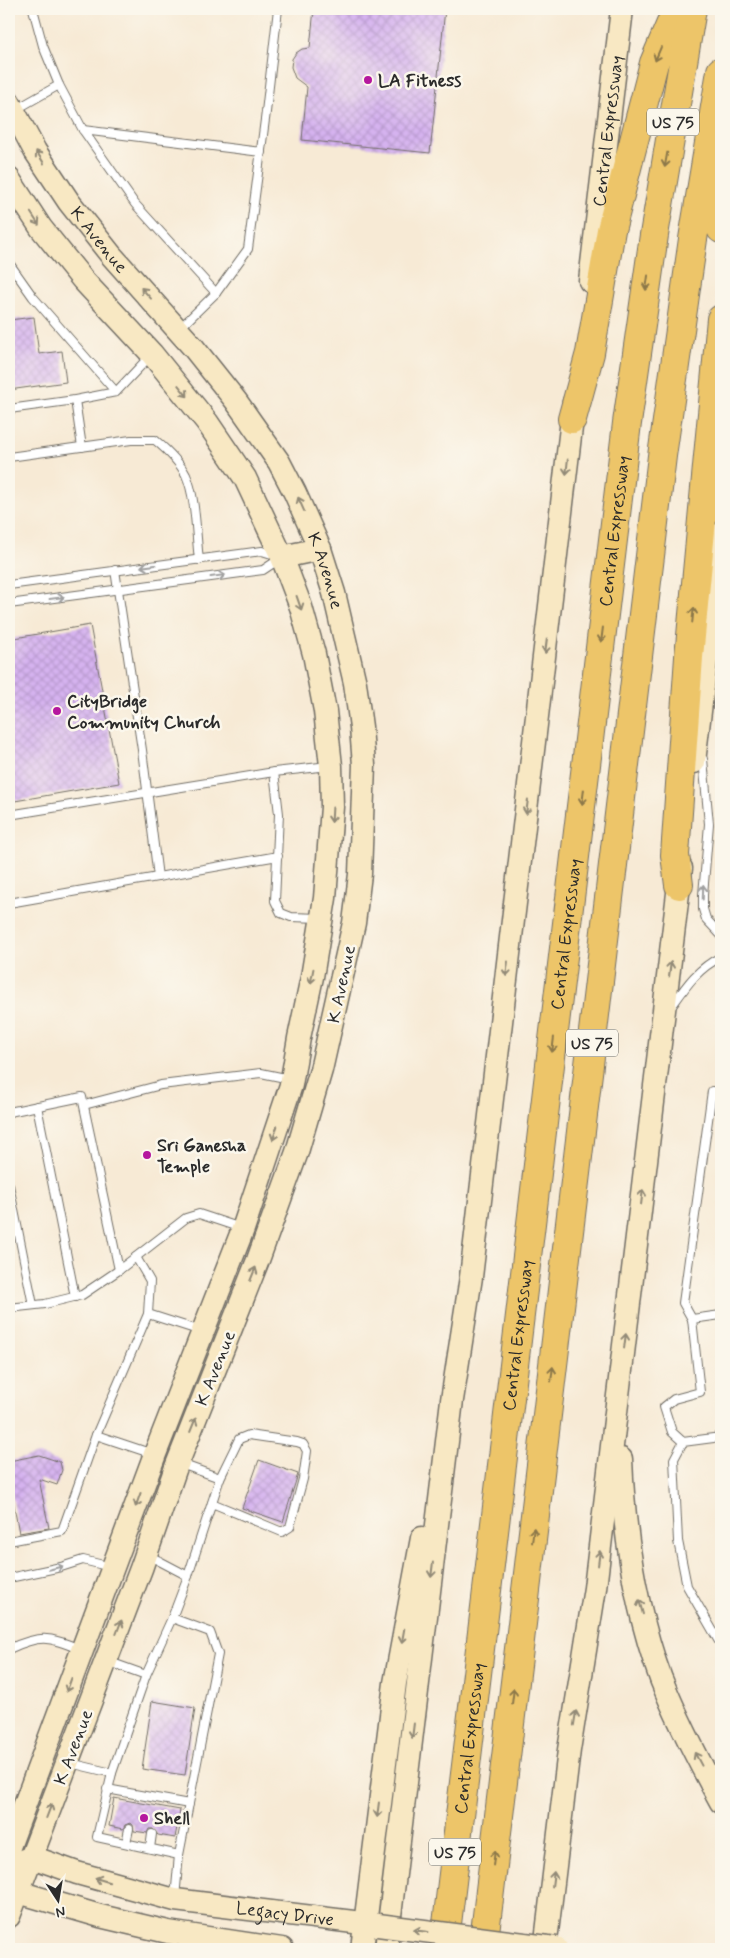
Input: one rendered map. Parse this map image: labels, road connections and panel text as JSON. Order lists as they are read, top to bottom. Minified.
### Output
{"streets":{"highway":["US 75","Central Expressway"],"main road":["K Avenue","Legacy Drive"]},"crossings":[["K Avenue","Legacy Drive"]],"places":["LA Fitness","CityBridge Community Church","Sri Ganesha Temple","Shell"],"north":"bottom"}
